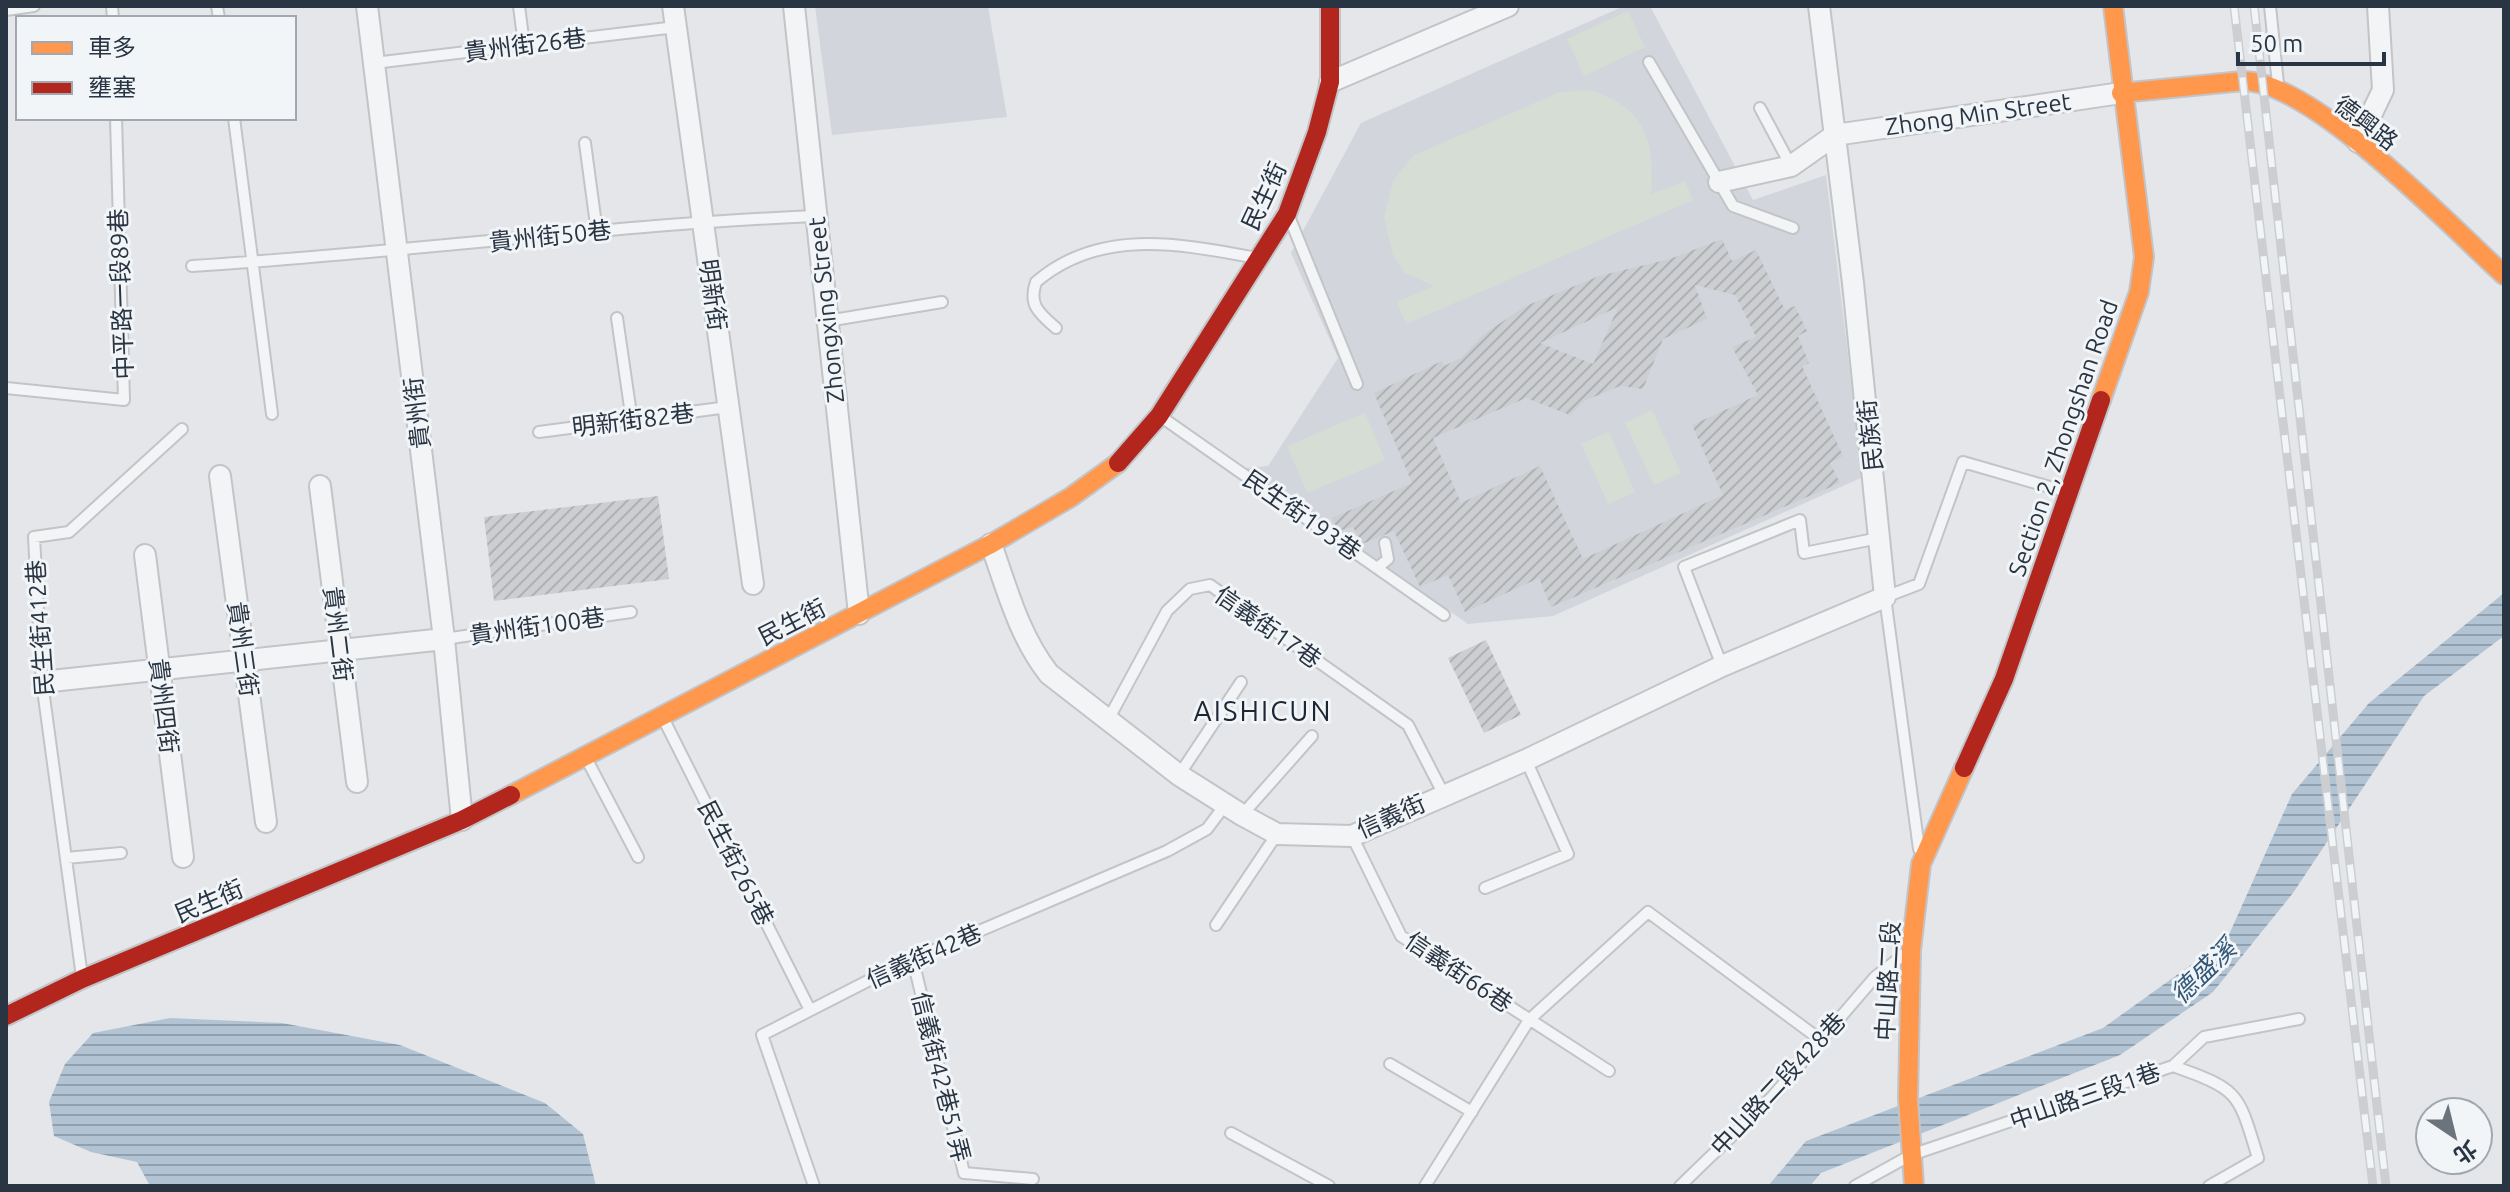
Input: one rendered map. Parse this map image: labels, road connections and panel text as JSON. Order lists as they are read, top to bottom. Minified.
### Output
{"streets":{"street":["Zhong Min Street","德興路","民生街","明新街","Zhongxing Street","貴州街","民族街","Section 2, Zhongshan Road","貴州二街","貴州三街","貴州四街","信義街","中山路二段"],"lane":["貴州街26巷","貴州街50巷","中平路一段89巷","明新街82巷","民生街193巷","貴州街100巷","信義街17巷","民生街412巷","民生街265巷","信義街42巷","信義街66巷","信義街42巷51弄","中山路二段428巷","中山路三段1巷"]},"crossings":[["貴州街26巷","明新街"],["貴州街26巷","貴州街"],["Zhong Min Street","德興路"],["Zhong Min Street","民族街"],["Zhong Min Street","Section 2, Zhongshan Road"],["德興路","Section 2, Zhongshan Road"],["民生街","Zhongxing Street"],["民生街","貴州街"],["民生街","民生街193巷"],["民生街","民生街412巷"],["民生街","信義街"],["民生街","民生街265巷"],["貴州街50巷","明新街"],["貴州街50巷","Zhongxing Street"],["貴州街50巷","貴州街"],["明新街","明新街82巷"],["貴州街","貴州街100巷"],["民族街","Section 2, Zhongshan Road"],["民族街","信義街"],["民族街","中山路二段"],["Section 2, Zhongshan Road","中山路二段"],["信義街17巷","信義街"],["信義街","信義街42巷"],["信義街","信義街66巷"],["民生街265巷","信義街42巷"],["信義街42巷","信義街42巷51弄"],["中山路二段","中山路二段428巷"],["中山路二段","中山路三段1巷"]],"districts":["AISHICUN"],"water":["德盛溪"],"legend":["車多","壅塞"],"scale_bar":"50 m","north":"bottom right"}
